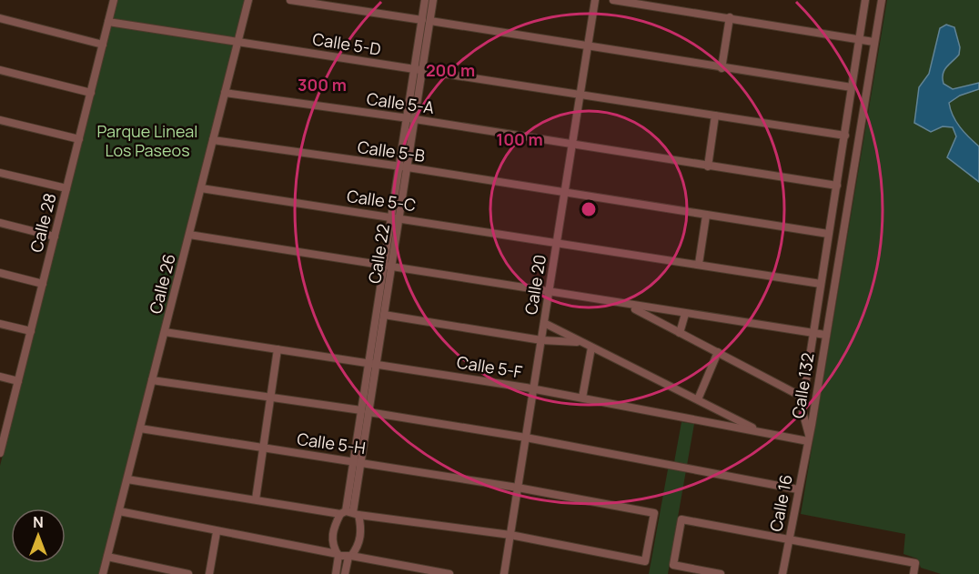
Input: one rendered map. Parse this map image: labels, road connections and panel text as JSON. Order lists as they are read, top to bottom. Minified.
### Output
{"streets":{"street":["Calle 5-D","Calle 5-A","Calle 5-B","Calle 5-C","Calle 28","Calle 22","Calle 26","Calle 20","Calle 5-F","Calle 132","Calle 5-H","Calle 16"]},"crossings":[["Calle 5-D","Calle 28"],["Calle 5-D","Calle 22"],["Calle 5-D","Calle 26"],["Calle 5-D","Calle 20"],["Calle 5-D","Calle 132"],["Calle 5-A","Calle 22"],["Calle 5-A","Calle 26"],["Calle 5-A","Calle 20"],["Calle 5-A","Calle 132"],["Calle 5-B","Calle 22"],["Calle 5-B","Calle 26"],["Calle 5-B","Calle 20"],["Calle 5-B","Calle 132"],["Calle 5-C","Calle 22"],["Calle 5-C","Calle 26"],["Calle 5-C","Calle 20"],["Calle 5-C","Calle 132"],["Calle 22","Calle 5-F"],["Calle 22","Calle 5-H"],["Calle 26","Calle 5-F"],["Calle 26","Calle 5-H"],["Calle 20","Calle 5-F"],["Calle 20","Calle 5-H"],["Calle 5-F","Calle 132"],["Calle 5-F","Calle 16"],["Calle 132","Calle 16"]],"parks":["Parque Lineal Los Paseos"],"north":"top","rings":["200 m","300 m","100 m"]}
